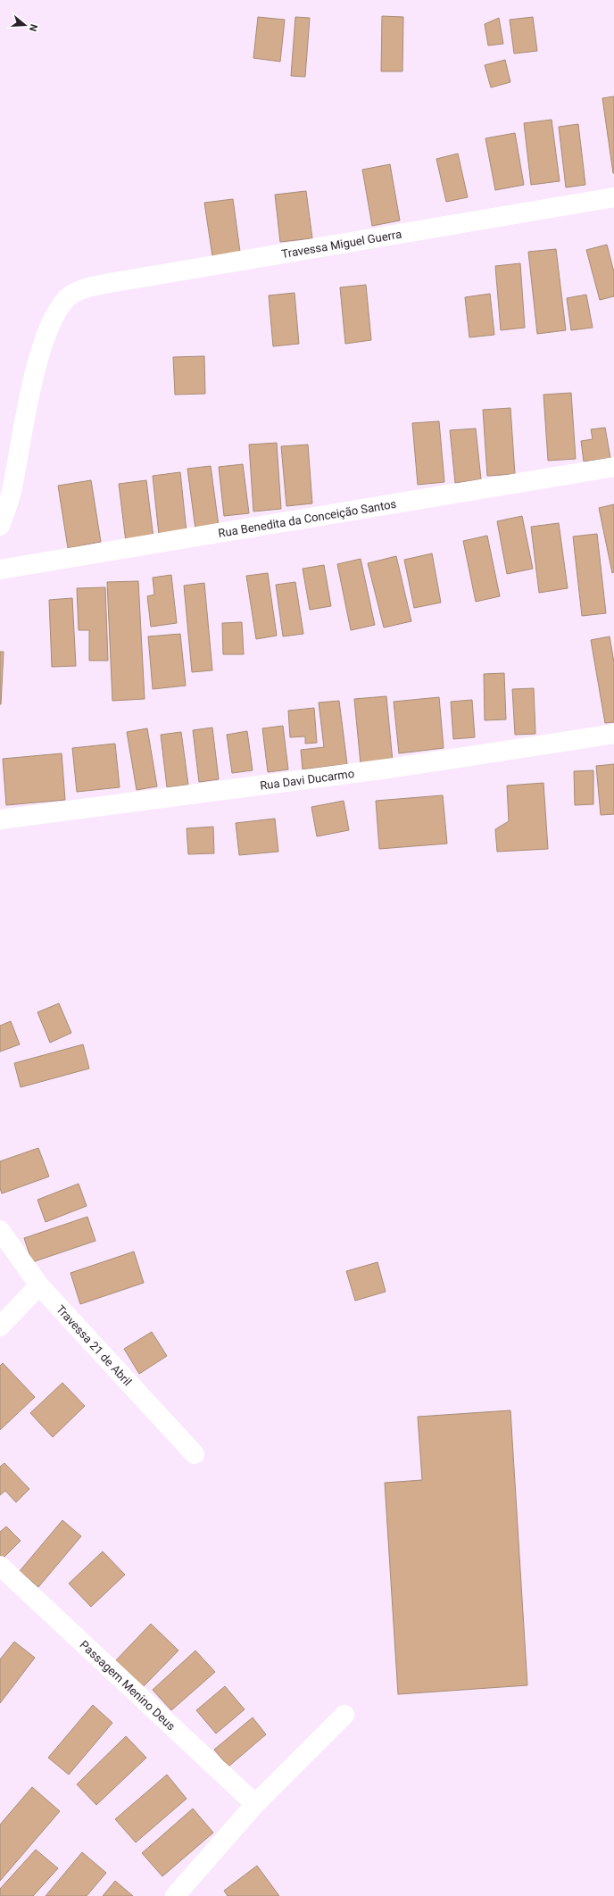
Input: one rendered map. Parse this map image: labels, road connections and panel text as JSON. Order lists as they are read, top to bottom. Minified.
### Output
{"streets":{"street":["Travessa Miguel Guerra","Rua Benedita da Conceição Santos","Rua Davi Ducarmo","Travessa 21 de Abril","Passagem Menino Deus"]},"north":"right"}
